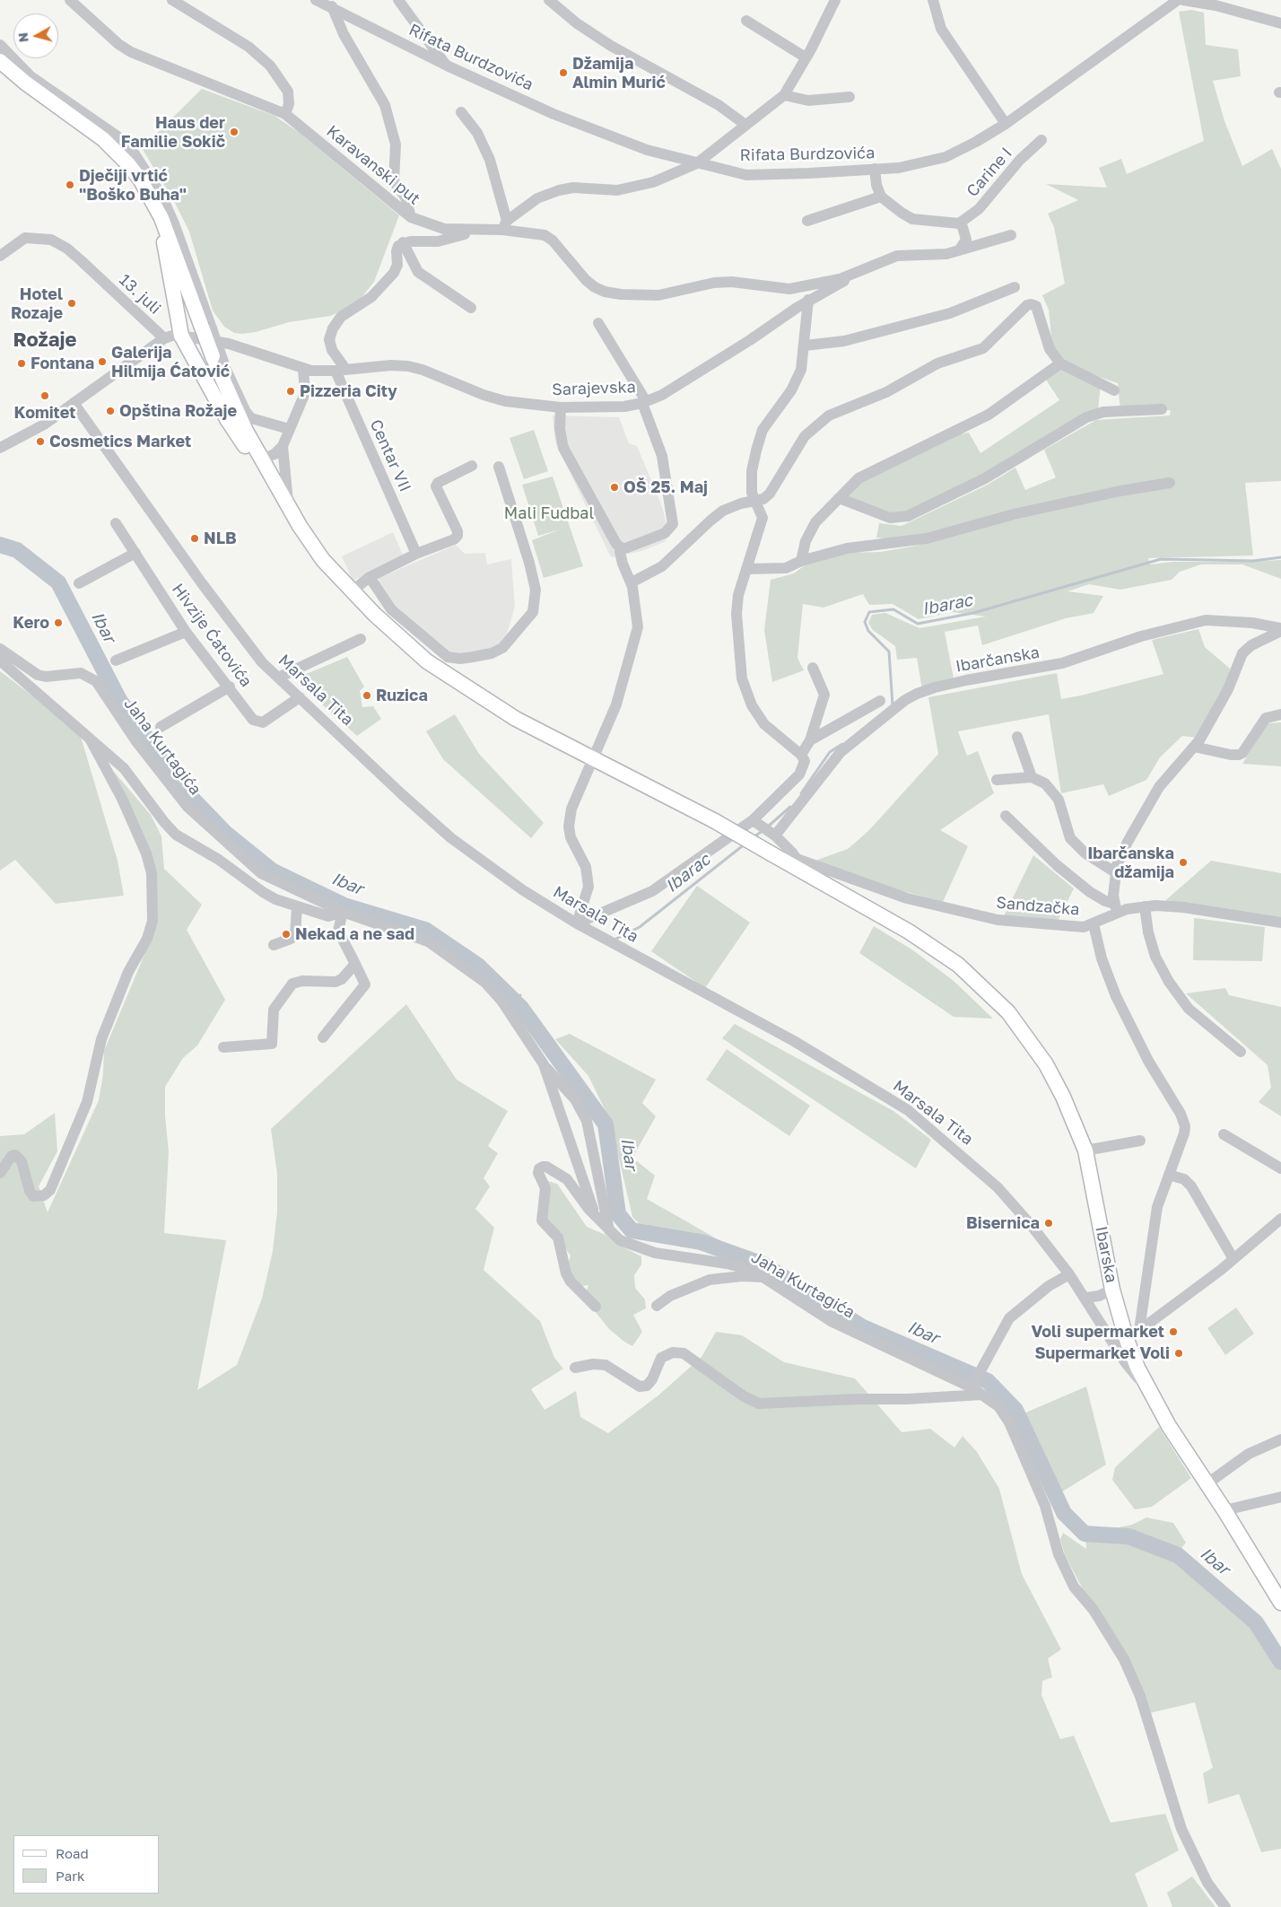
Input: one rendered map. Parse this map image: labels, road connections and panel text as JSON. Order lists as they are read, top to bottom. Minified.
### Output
{"streets":{"main road":["Ibarska"],"street":["Rifata Burdzovića","Karavanski put","Carine I","13. juli","Sarajevska","Centar VII","Hivzije Ćatovića","Ibarčanska","Marsala Tita","Jaha Kurtagića","Sandzačka"]},"crossings":[["Karavanski put","Sarajevska"],["Sarajevska","Centar VII"],["Hivzije Ćatovića","Marsala Tita"],["Marsala Tita","Ibarska"],["Sandzačka","Ibarska"]],"districts":["Rožaje"],"water":["Ibarac","Ibar"],"parks":["Mali Fudbal"],"places":["Džamija Almin Murić","Haus der Familie Sokič","Dječiji vrtić \"Boško Buha\"","Hotel Rozaje","Galerija Hilmija Ćatović","Fontana","Pizzeria City","Komitet","Opština Rožaje","Cosmetics Market","OŠ 25. Maj","NLB","Kero","Ruzica","Ibarčanska džamija","Nekad a ne sad","Bisernica","Voli supermarket","Supermarket Voli"],"legend":["Road","Park"],"north":"left"}
